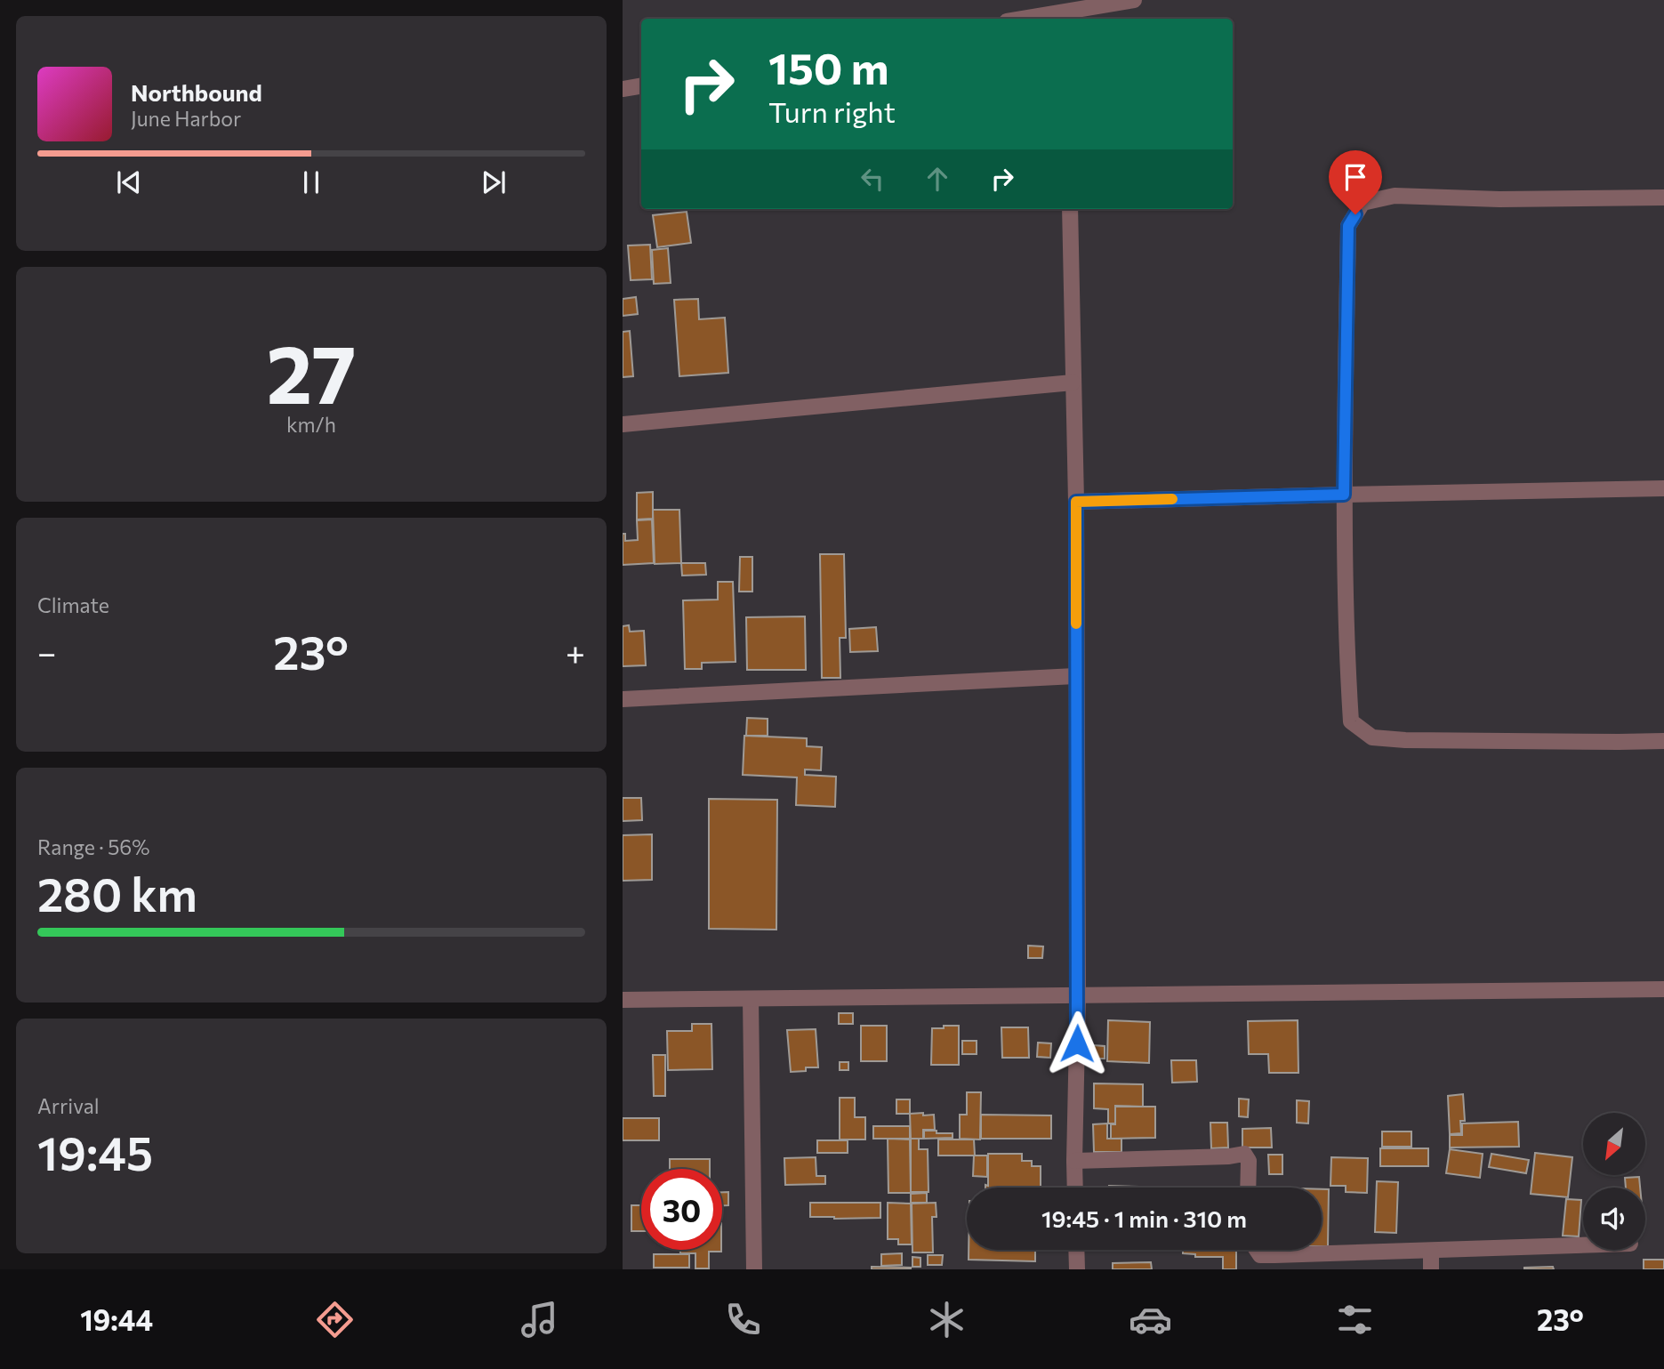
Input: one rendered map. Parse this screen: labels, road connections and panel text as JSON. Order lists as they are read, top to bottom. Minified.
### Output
{"north":"bottom left","page":{"turn":["150 m","Turn right"],"song":["Northbound","June Harbor"],"tile":[["27","km/h"],"Climate",["Range · 56%","280 km"],["Arrival","19:45"]],"heat":["−","23°","+"],"limit":"30","trip":"19:45 · 1 min · 310 m","tabs":["19:44","23°"]}}
